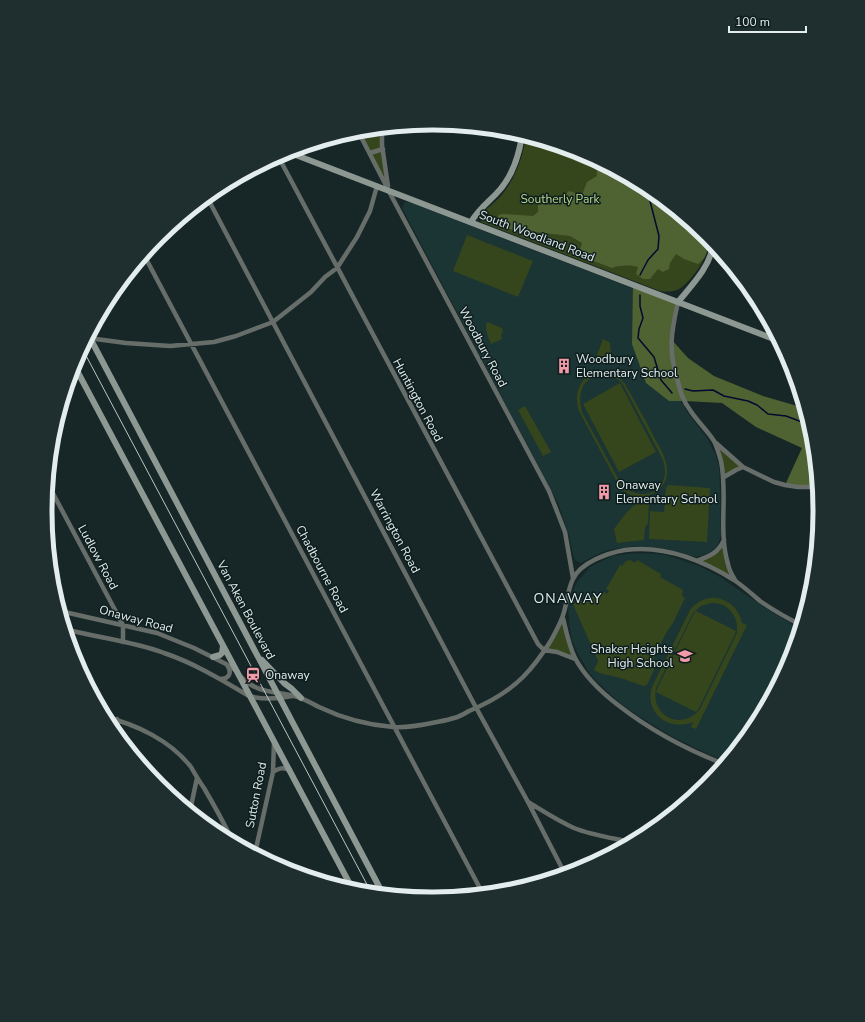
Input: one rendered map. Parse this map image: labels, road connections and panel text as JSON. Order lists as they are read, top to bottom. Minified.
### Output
{"streets":{"main road":["South Woodland Road","Van Aken Boulevard"],"street":["Woodbury Road","Huntington Road","Warrington Road","Ludlow Road","Chadbourne Road","Onaway Road","Sutton Road"]},"crossings":[["South Woodland Road","Woodbury Road"],["Ludlow Road","Onaway Road"],["Van Aken Boulevard","Onaway Road"]],"districts":["ONAWAY"],"parks":["Southerly Park"],"places":{"building":["Woodbury Elementary School","Onaway Elementary School"],"school or university":["Shaker Heights High School"],"station":["Onaway"]},"scale_bar":"100 m"}
